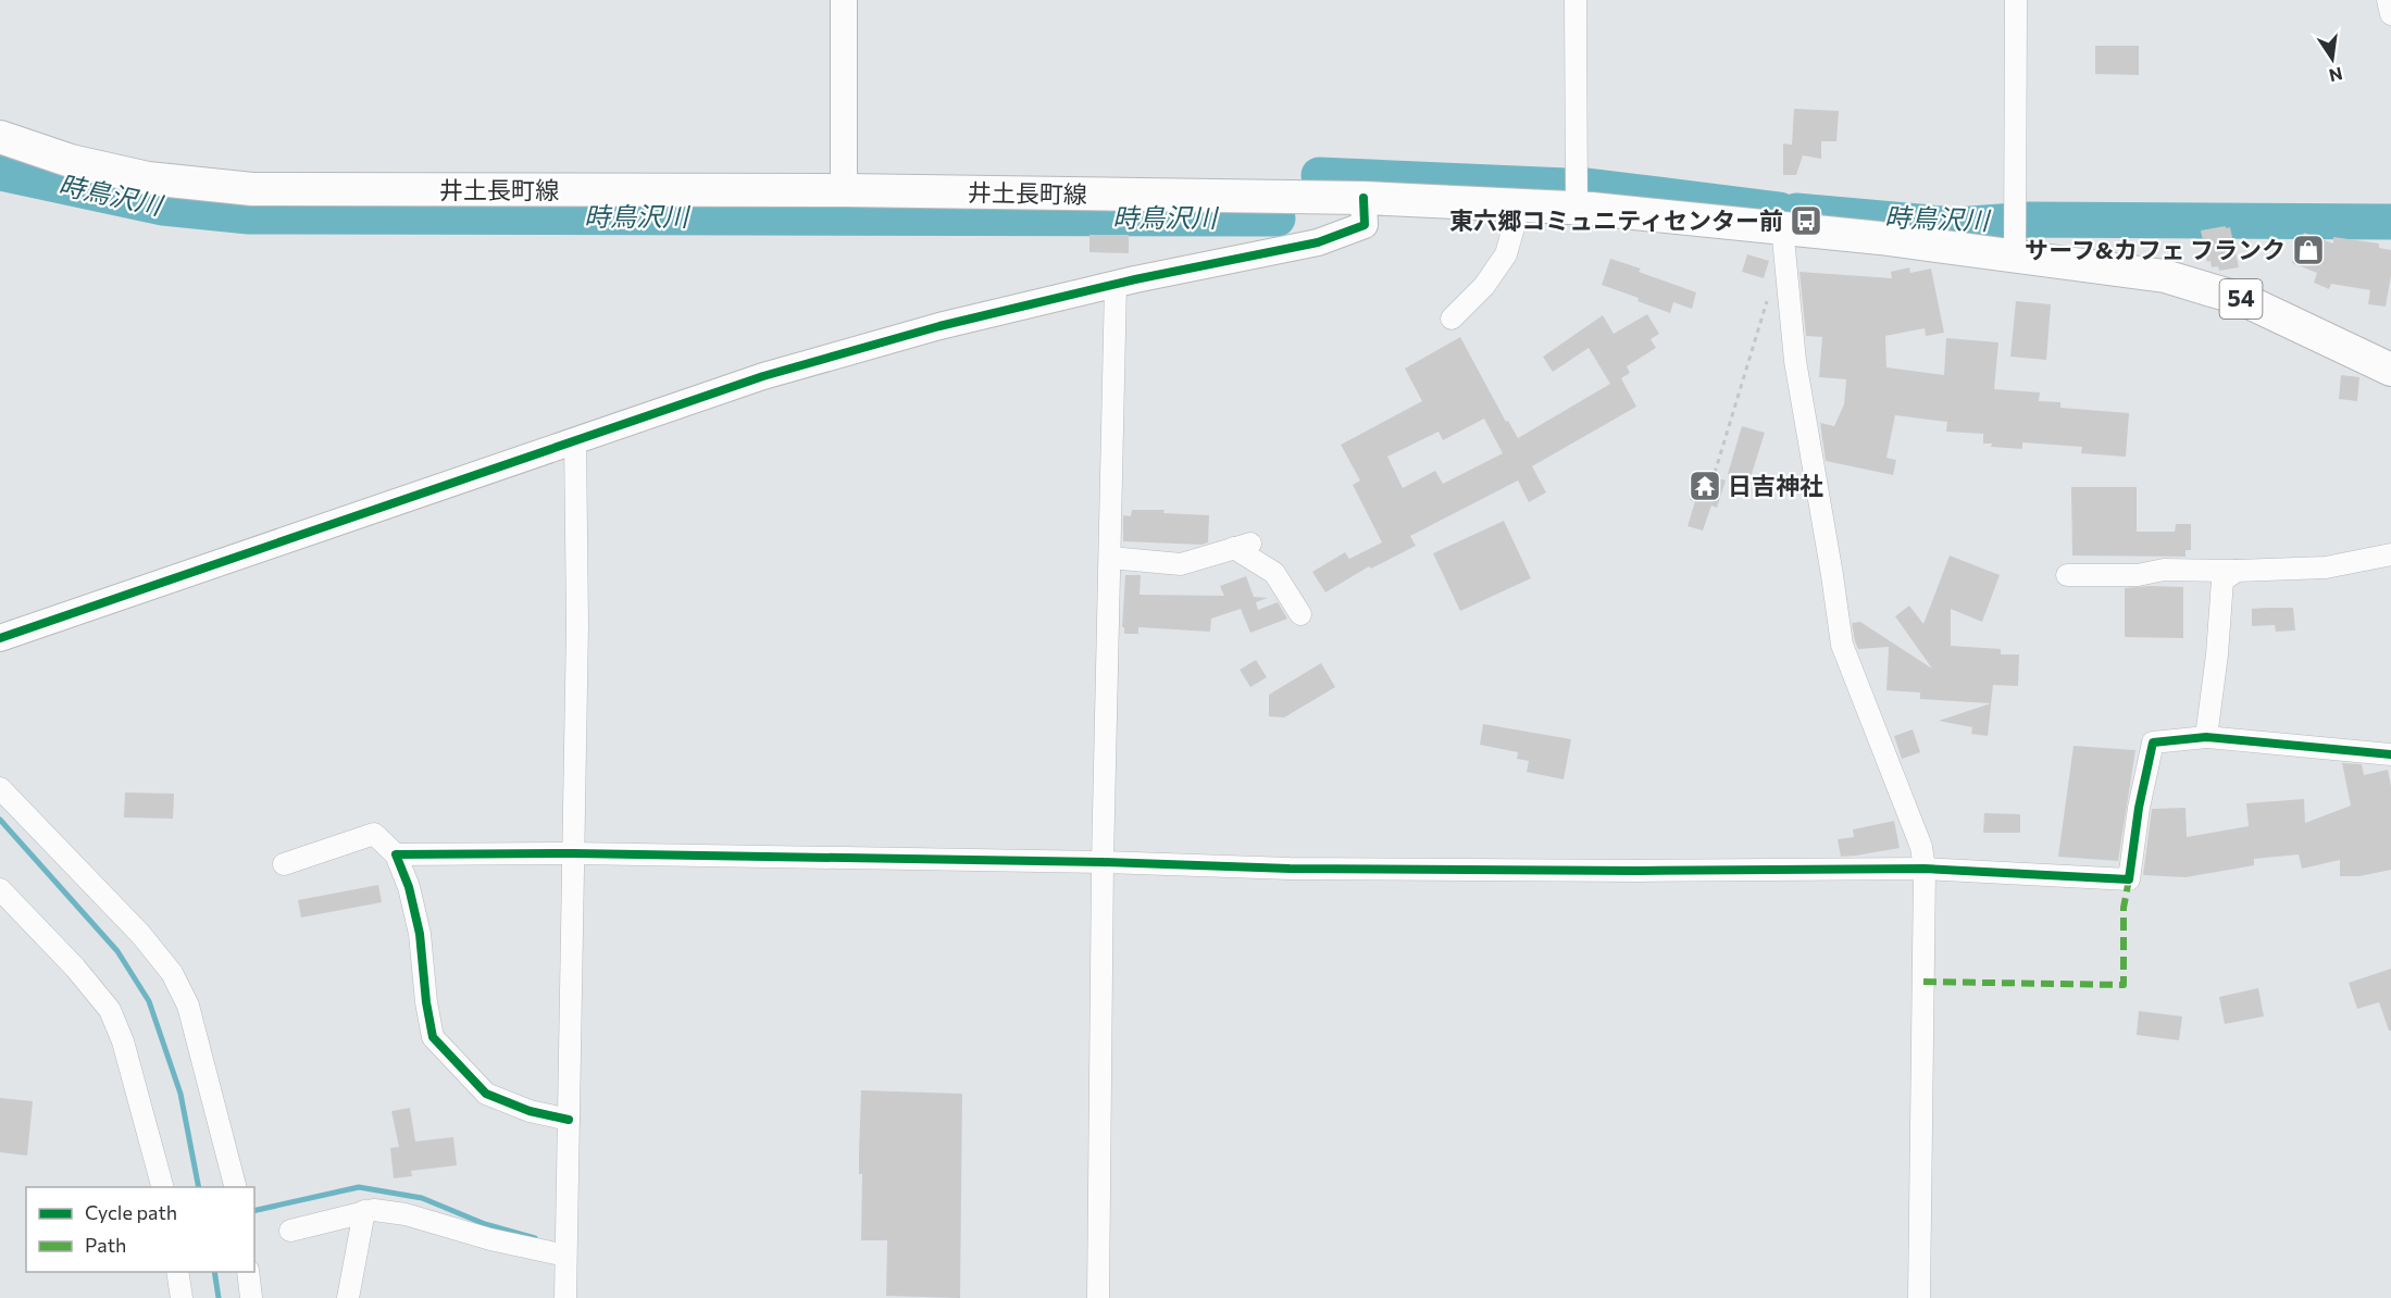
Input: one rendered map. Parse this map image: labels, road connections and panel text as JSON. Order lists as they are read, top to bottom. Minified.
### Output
{"streets":{"main road":["井土長町線","54"]},"water":["時鳥沢川"],"places":{"bus stop":["東六郷コミュニティセンター前"],"shop":["サーフ&カフェ フランク"],"temple":["日吉神社"]},"legend":["Cycle path","Path"],"north":"bottom"}
